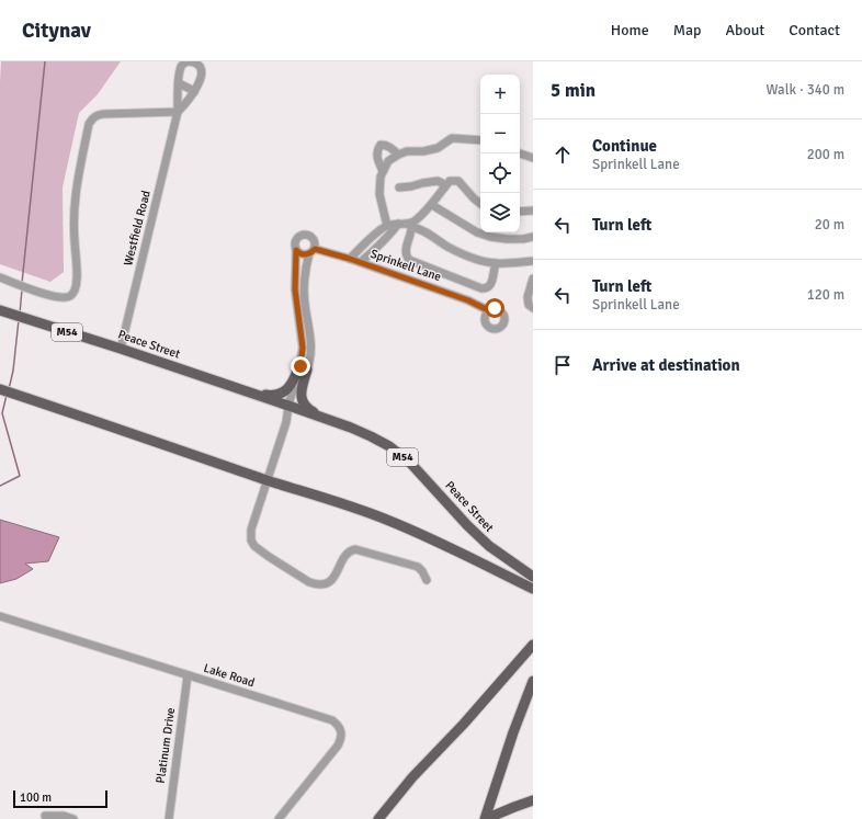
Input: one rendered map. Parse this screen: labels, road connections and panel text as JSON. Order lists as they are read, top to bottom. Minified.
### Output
{"streets":{"main road":["M54","Peace Street"],"street":["Westfield Road","Sprinkell Lane","Lake Road","Platinum Drive"]},"crossings":[["Westfield Road","Peace Street"],["Lake Road","Platinum Drive"]],"scale_bar":"100 m","page":{"header":"Citynav","nav":["Home","Map","About","Contact"],"heading":["5 min","Walk · 340 m"],"map_buttons":["+","−"],"list":[["Continue","Sprinkell Lane","200 m"],["Turn left","20 m"],["Turn left","Sprinkell Lane","120 m"],"Arrive at destination"],"scale":"100 m"}}
